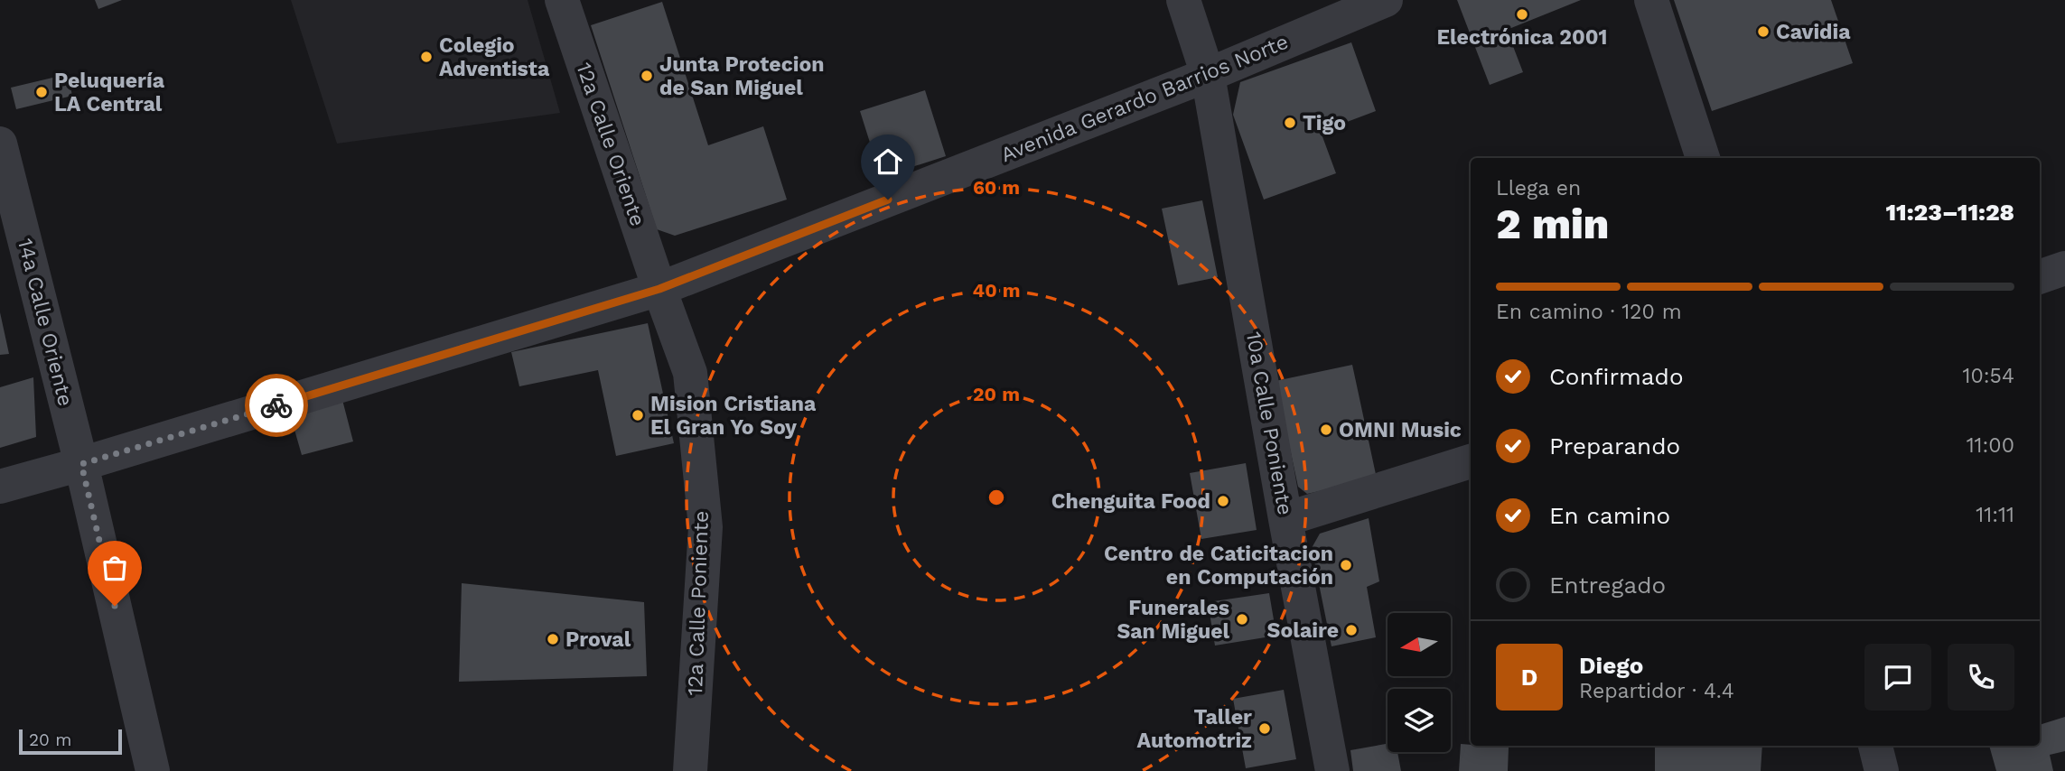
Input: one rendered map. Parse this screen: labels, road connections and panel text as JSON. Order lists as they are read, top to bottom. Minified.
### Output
{"streets":{"street":["Avenida Gerardo Barrios Norte","12a Calle Oriente","14a Calle Oriente","10a Calle Poniente","12a Calle Poniente"]},"crossings":[["Avenida Gerardo Barrios Norte","12a Calle Oriente"],["Avenida Gerardo Barrios Norte","14a Calle Oriente"],["Avenida Gerardo Barrios Norte","10a Calle Poniente"],["Avenida Gerardo Barrios Norte","12a Calle Poniente"],["12a Calle Oriente","12a Calle Poniente"]],"places":["Electrónica 2001","Cavidia","Colegio Adventista","Junta Protecion de San Miguel","Peluquería LA Central","Tigo","Mision Cristiana El Gran Yo Soy","OMNI Music","Chenguita Food","Centro de Caticitacion en Computación","Funerales San Miguel","Solaire","Proval","Taller Automotriz"],"scale_bar":"20 m","north":"left","page":{"heading":["2 min","Llega en","11:23–11:28"],"panel":["Diego","Repartidor · 4.4"],"bar":"En camino · 120 m","list":[["Confirmado","10:54"],["Preparando","11:00"],["En camino","11:11"],"Entregado"],"round":"D","scale":"20 m"},"rings":["60 m","40 m","20 m"]}
